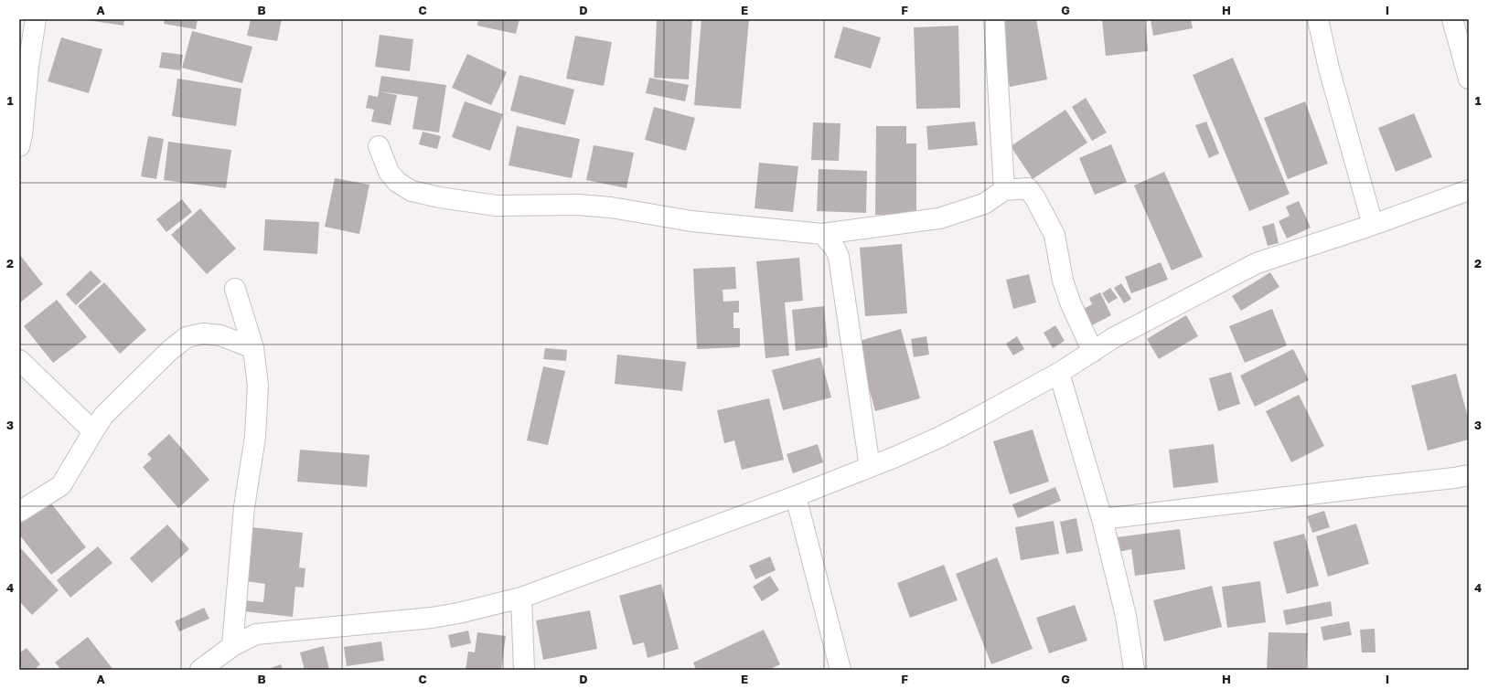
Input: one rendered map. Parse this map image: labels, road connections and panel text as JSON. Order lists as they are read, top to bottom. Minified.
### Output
{"grid":{"columns":["A","B","C","D","E","F","G","H","I"],"rows":["1","2","3","4"]}}
